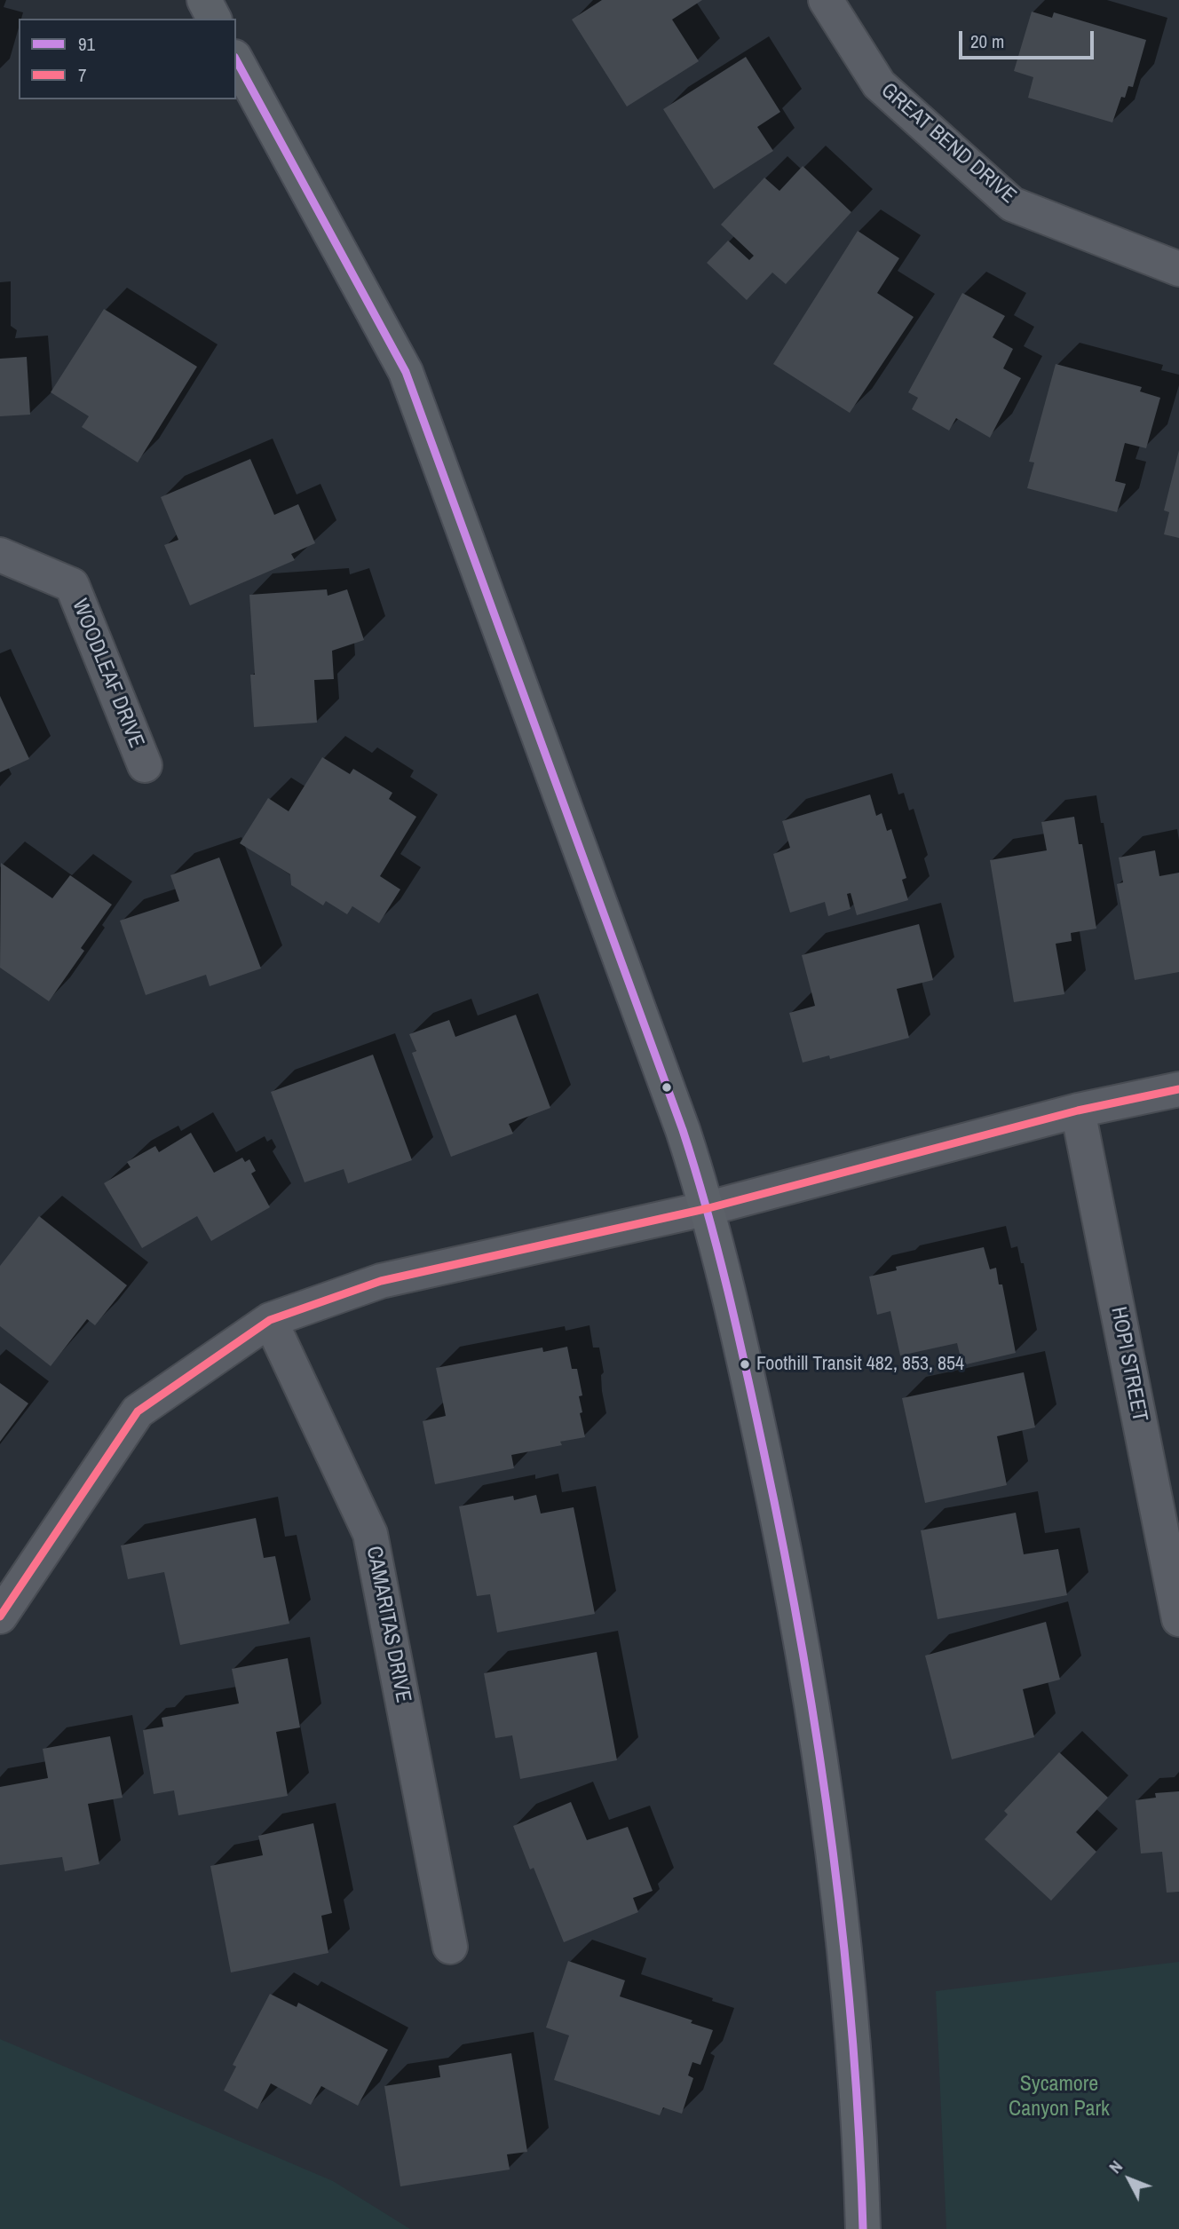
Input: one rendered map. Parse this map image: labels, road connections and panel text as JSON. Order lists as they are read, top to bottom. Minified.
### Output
{"streets":{"street":["GREAT BEND DRIVE","WOODLEAF DRIVE","HOPI STREET","CAMARITAS DRIVE"]},"parks":["Sycamore Canyon Park"],"places":["Foothill Transit 482, 853, 854"],"lines":["transit line 91","transit line 7"],"legend":["91","7"],"scale_bar":"20 m","north":"top left"}
